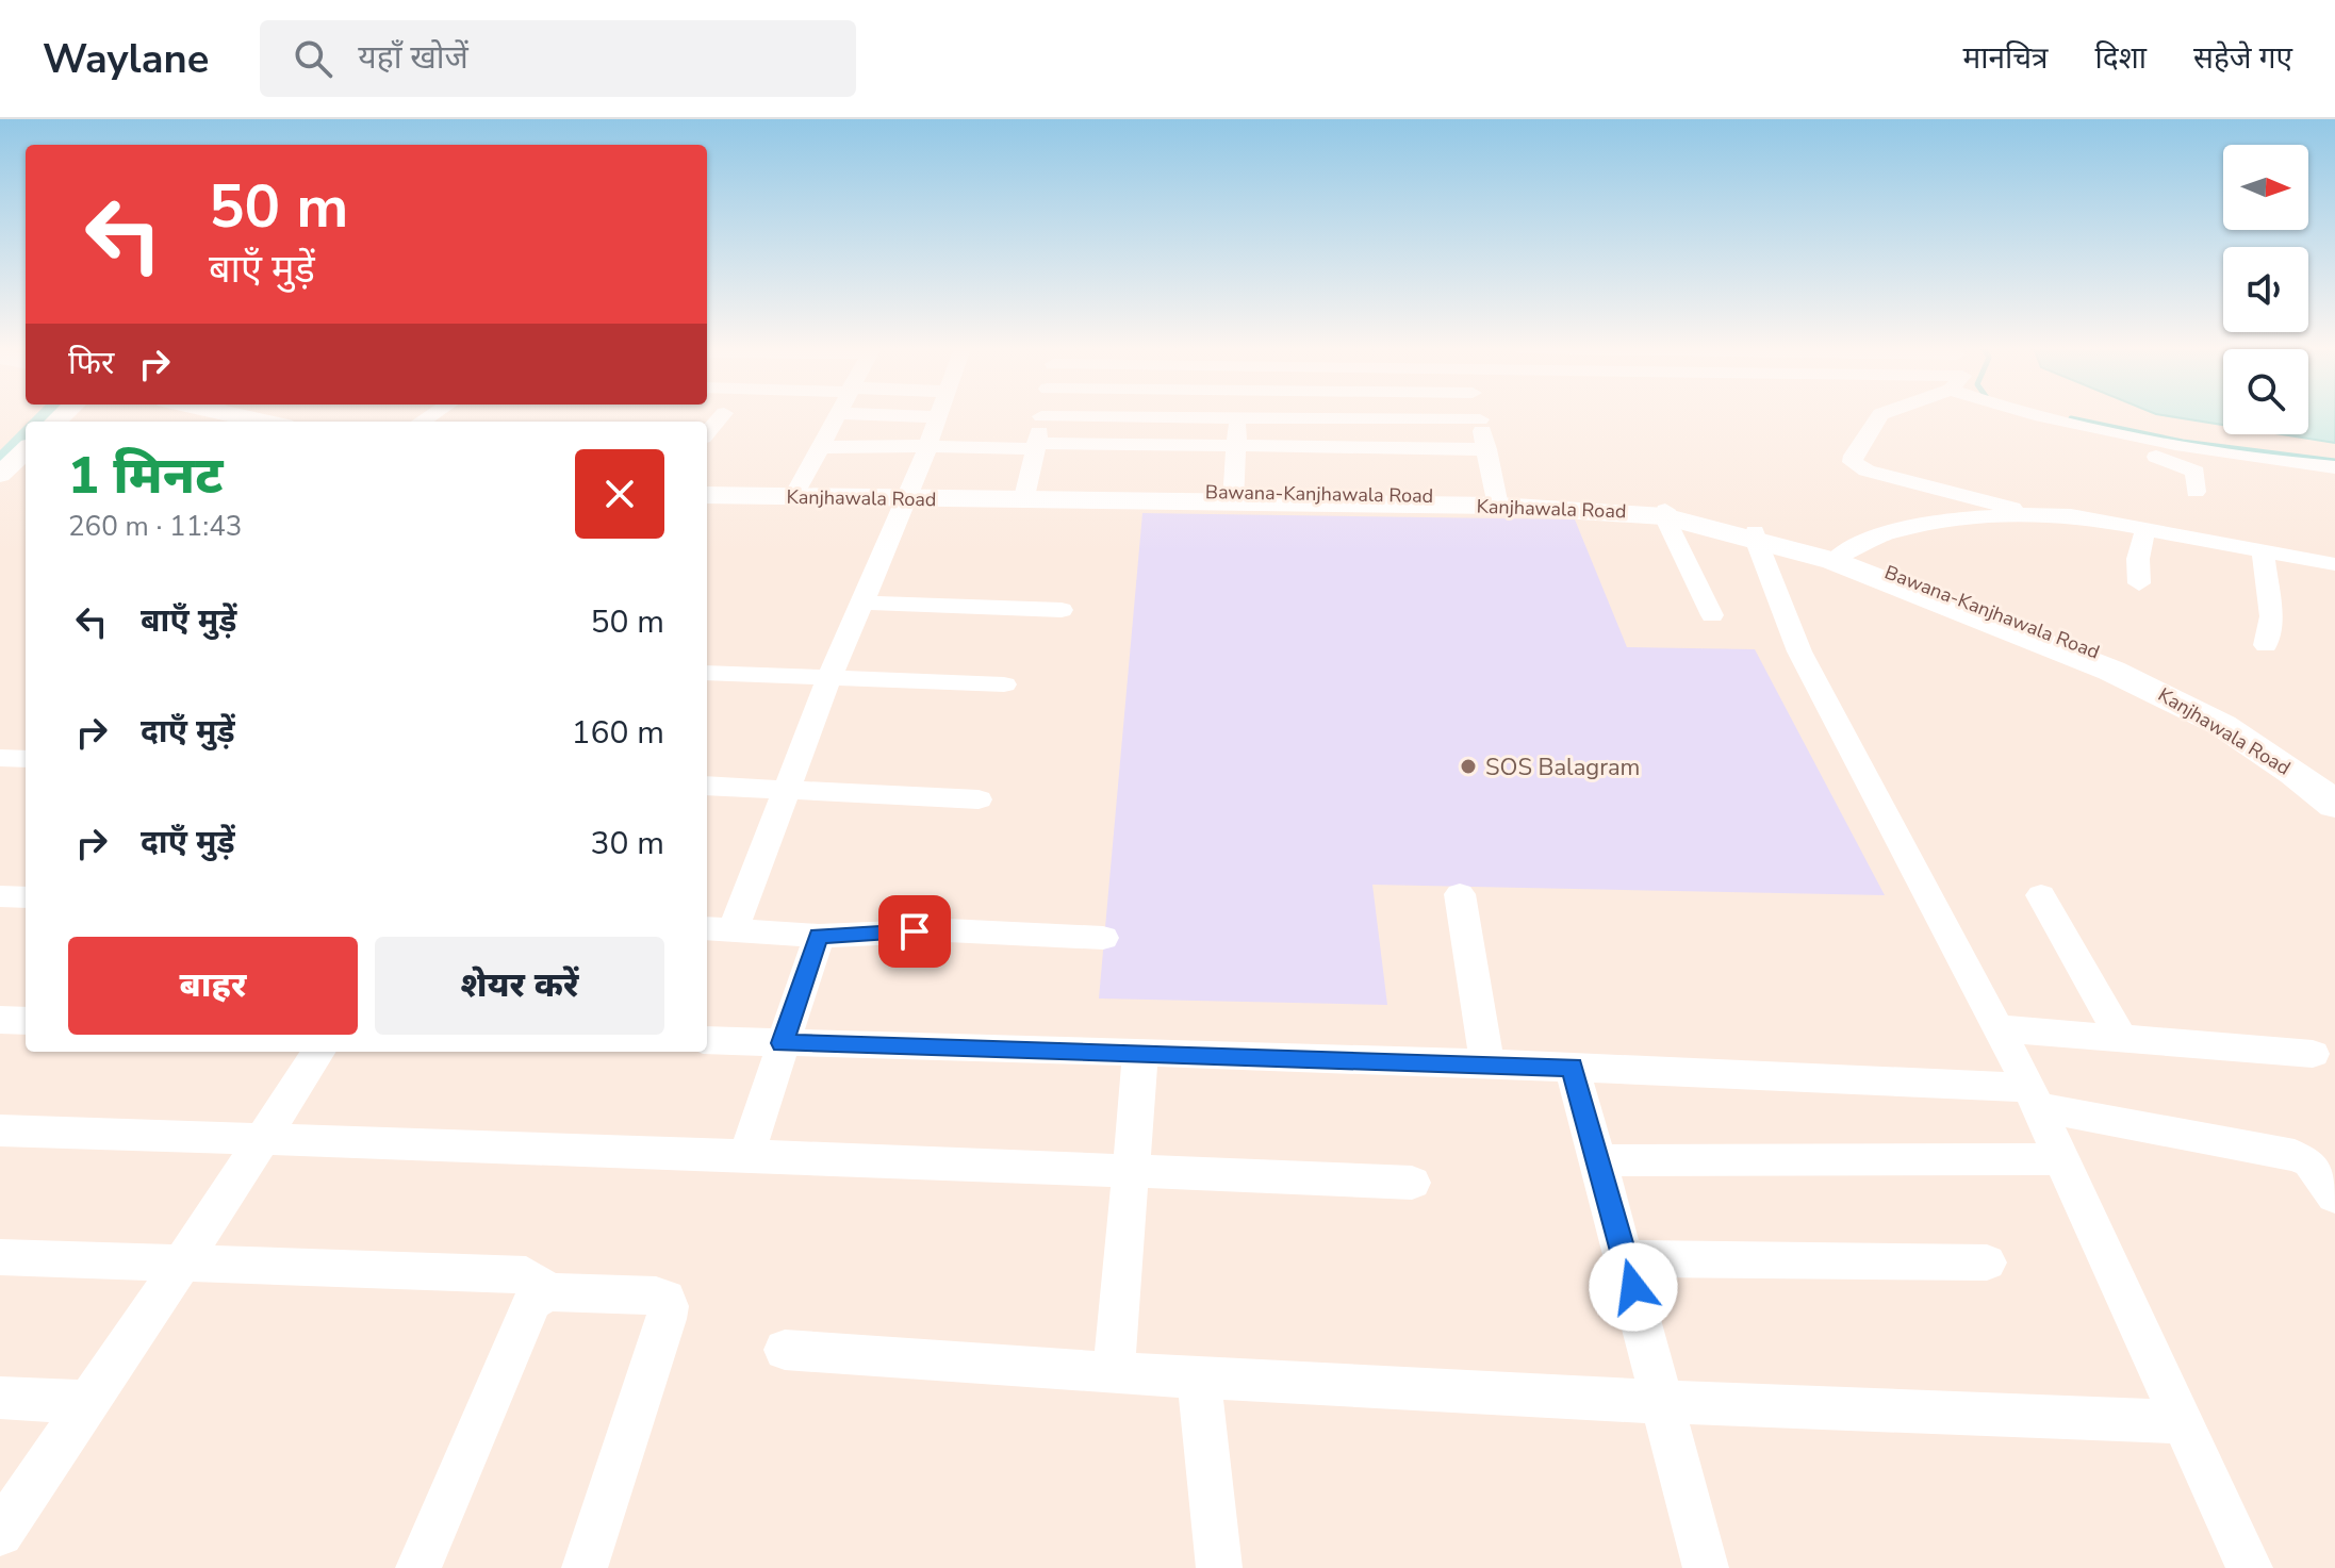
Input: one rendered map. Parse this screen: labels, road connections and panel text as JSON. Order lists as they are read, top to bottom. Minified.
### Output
{"streets":{"main road":["Bawana-Kanjhawala Road","Kanjhawala Road"]},"crossings":[["Bawana-Kanjhawala Road","Kanjhawala Road"]],"places":["SOS Balagram"],"north":"right","page":{"header":"Waylane","search":"यहाँ खोजें","nav":["मानचित्र","दिशा","सहेजे गए"],"turn":["50 m","बाएँ मुड़ें"],"then":"फिर","heading":["1 मिनट","260 m · 11:43"],"list":[{"name":"बाएँ मुड़ें","value":"50 m"},{"name":"दाएँ मुड़ें","value":"160 m"},{"name":"दाएँ मुड़ें","value":"30 m"}],"buttons":["बाहर","शेयर करें"]}}
